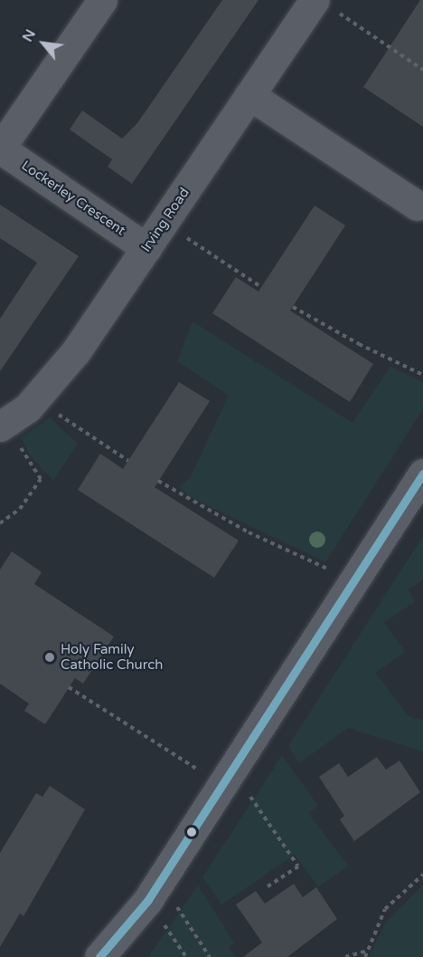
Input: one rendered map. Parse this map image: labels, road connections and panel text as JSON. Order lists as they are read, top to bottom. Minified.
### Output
{"streets":{"street":["Lockerley Crescent","Irving Road"]},"crossings":[["Lockerley Crescent","Irving Road"]],"places":["Holy Family Catholic Church"],"north":"top left"}
